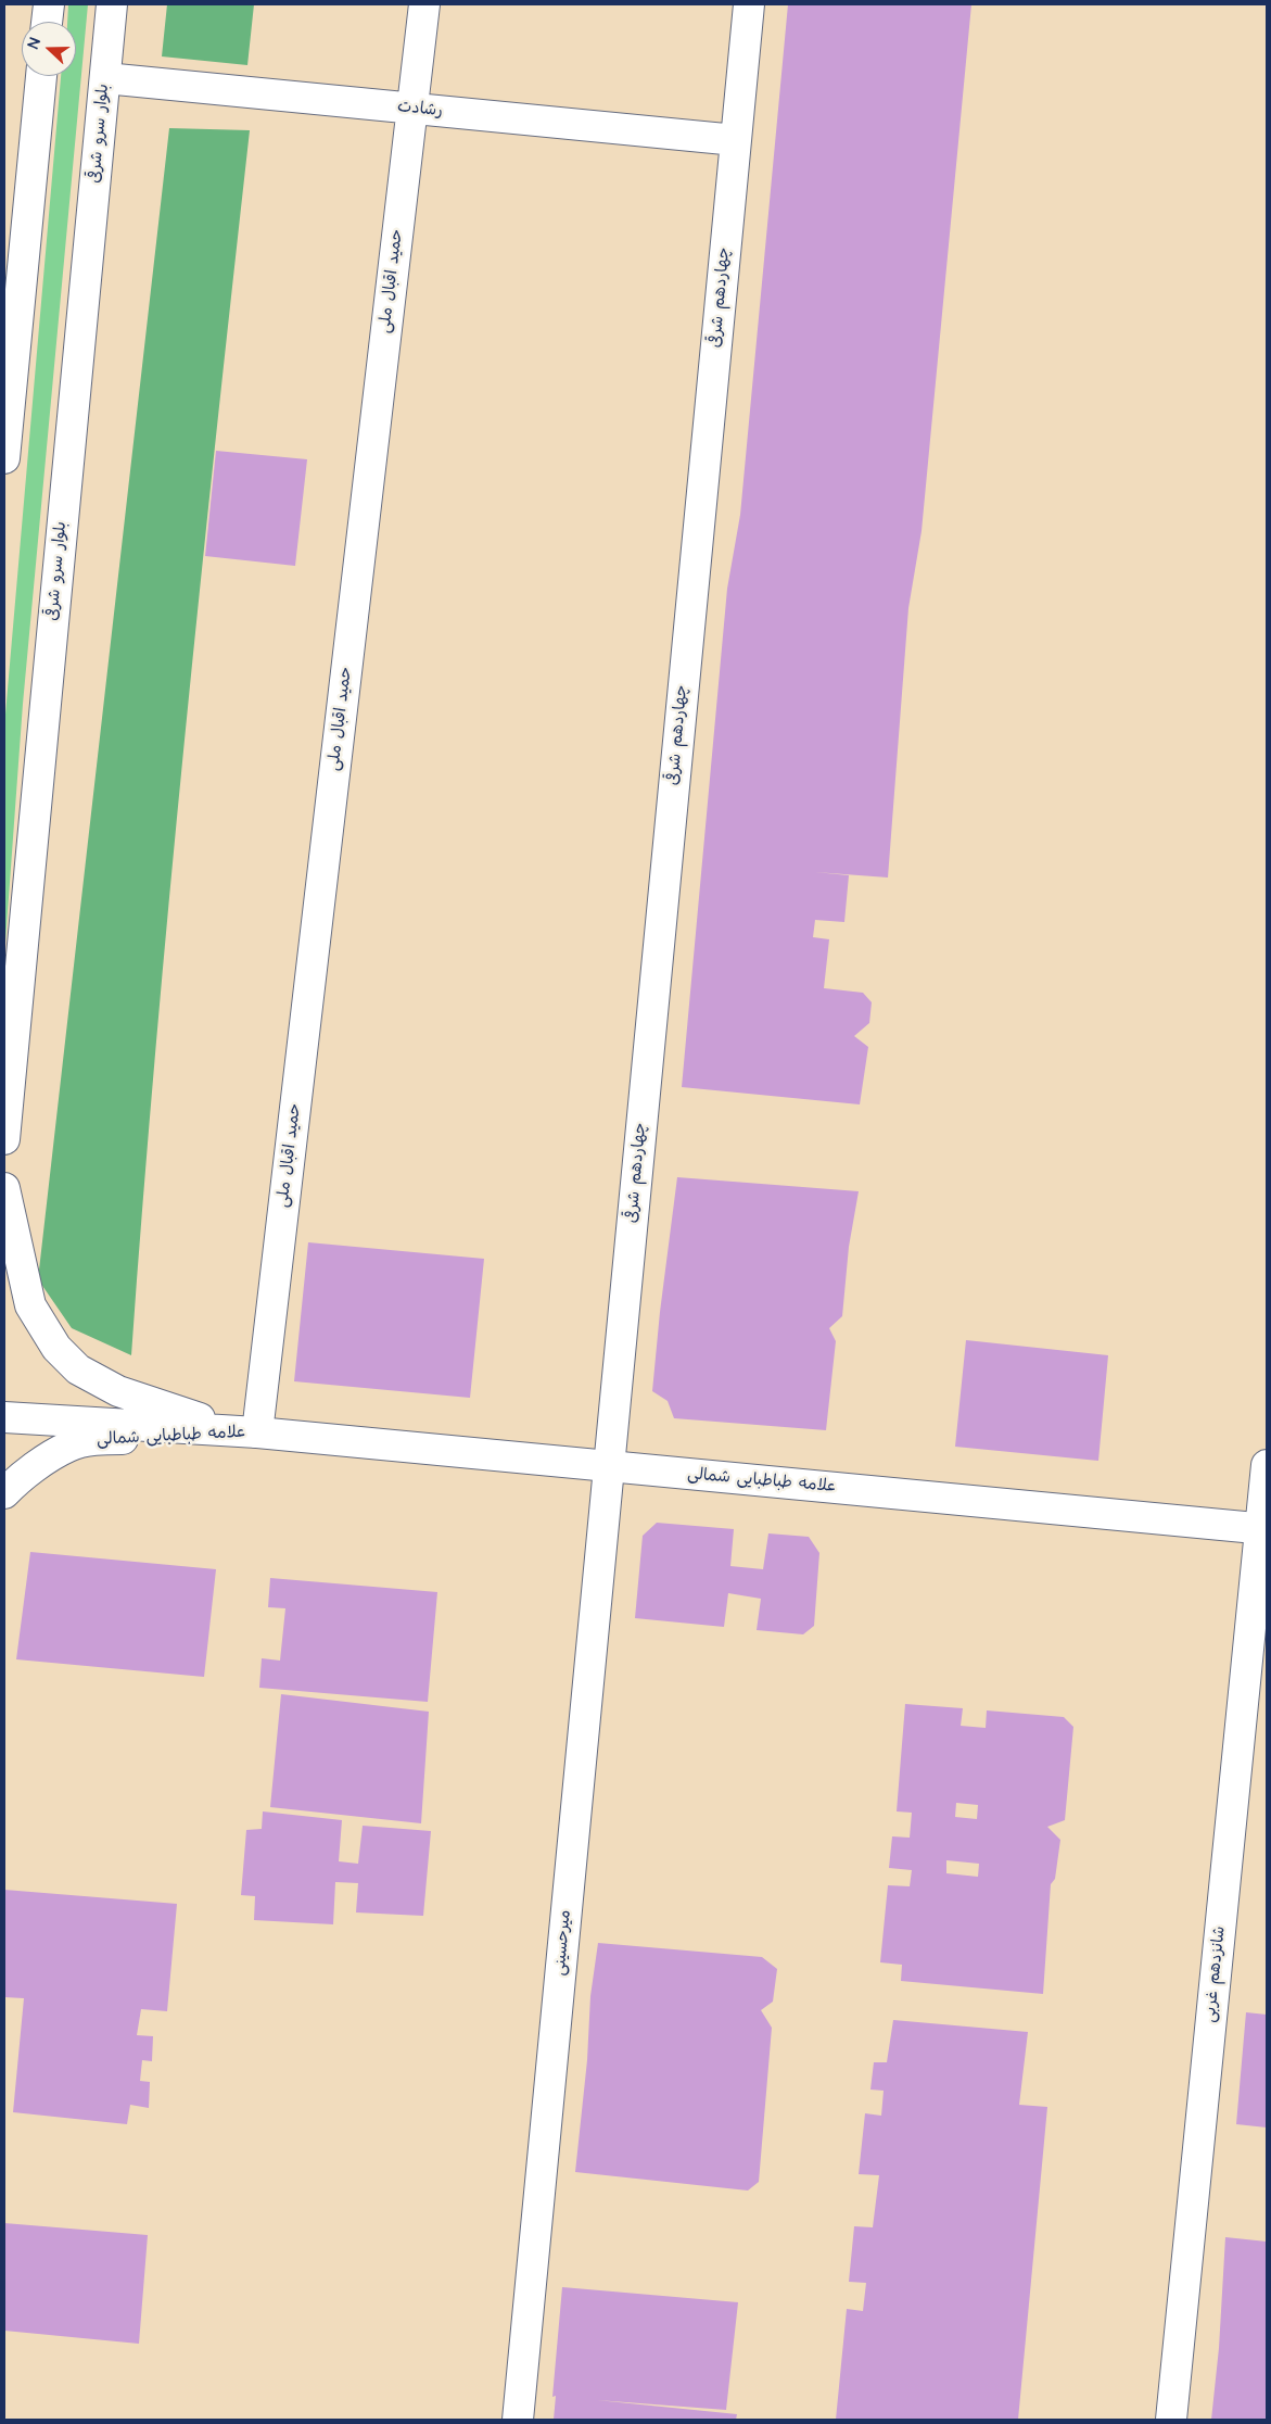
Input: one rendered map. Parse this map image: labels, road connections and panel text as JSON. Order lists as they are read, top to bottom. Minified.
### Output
{"streets":{"street":["رشادت","بلوار سرو شرقی","حمید اقبال ملی","چهاردهم شرقی","علامه طباطبایی شمالی","میرحسینی","شانزدهم غربی"]},"crossings":[["رشادت","بلوار سرو شرقی"],["رشادت","حمید اقبال ملی"],["رشادت","چهاردهم شرقی"],["حمید اقبال ملی","علامه طباطبایی شمالی"],["چهاردهم شرقی","علامه طباطبایی شمالی"],["چهاردهم شرقی","میرحسینی"],["علامه طباطبایی شمالی","میرحسینی"],["علامه طباطبایی شمالی","شانزدهم غربی"]],"north":"left"}
